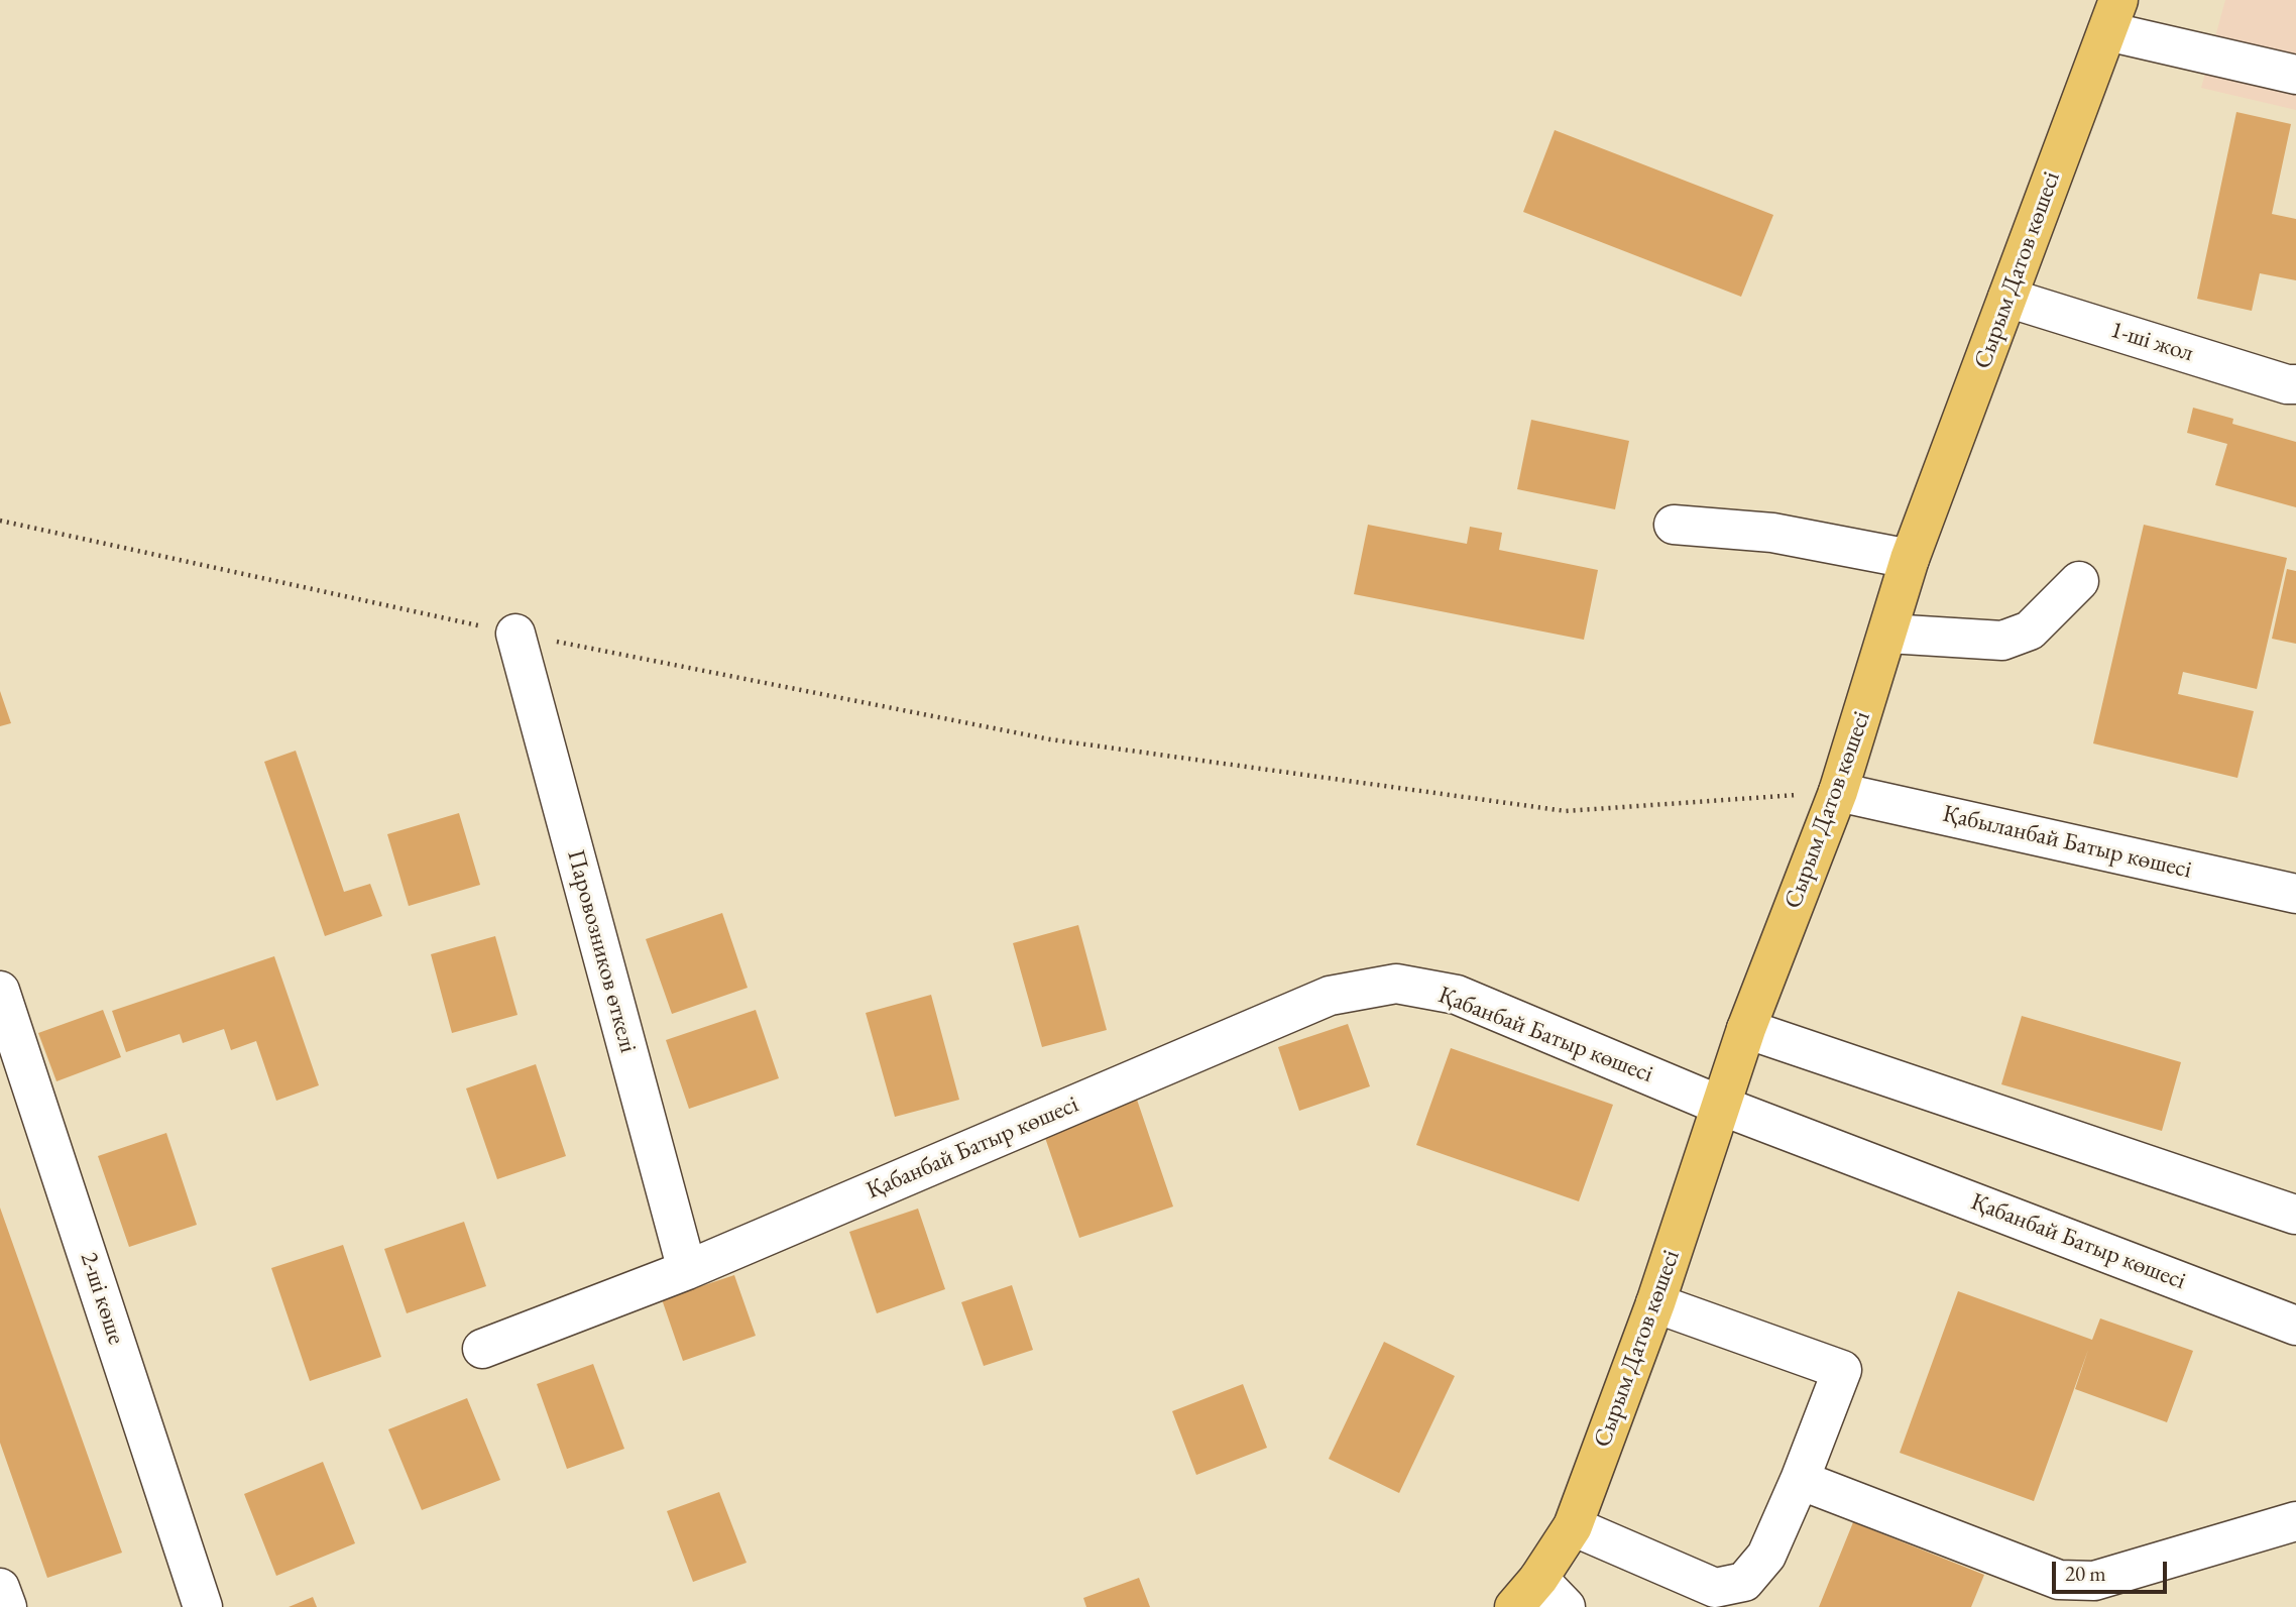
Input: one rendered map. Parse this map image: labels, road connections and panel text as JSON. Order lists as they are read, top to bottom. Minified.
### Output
{"streets":{"main road":["Сырым Датов көшесі"],"street":["1-ші жол","Қабыланбай Батыр көшесі","Паровозников өткелі","Қабанбай Батыр көшесі","2-ші көше"]},"crossings":[["Сырым Датов көшесі","1-ші жол"],["Сырым Датов көшесі","Қабыланбай Батыр көшесі"],["Сырым Датов көшесі","Қабанбай Батыр көшесі"],["Паровозников өткелі","Қабанбай Батыр көшесі"]],"scale_bar":"20 m"}
